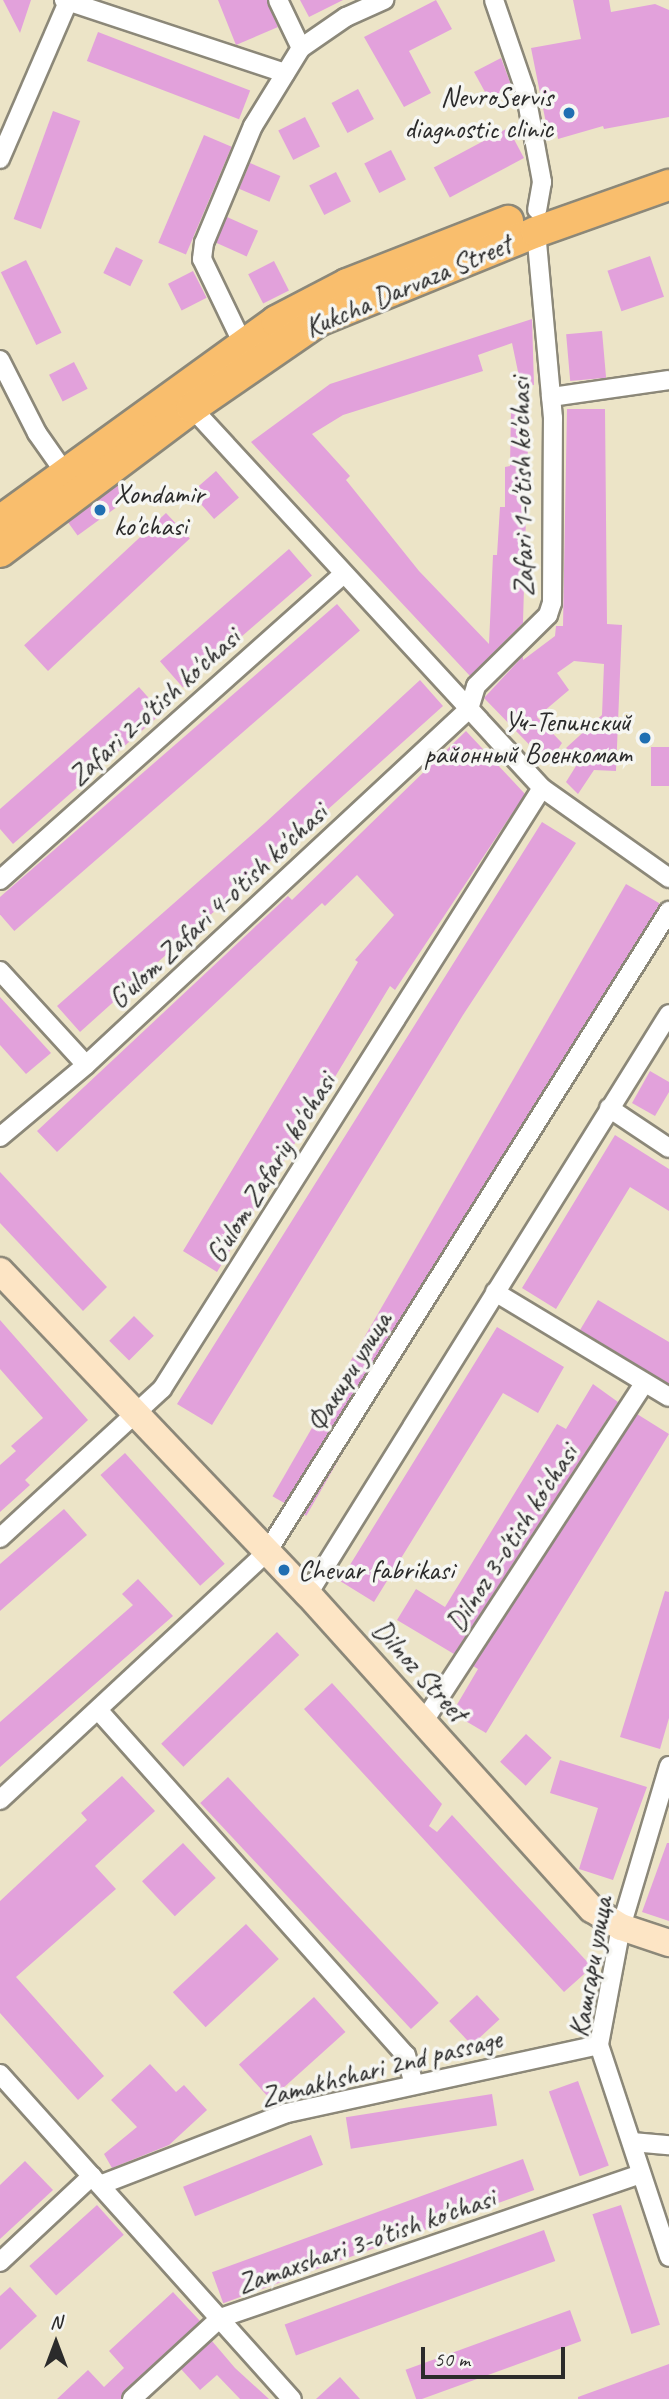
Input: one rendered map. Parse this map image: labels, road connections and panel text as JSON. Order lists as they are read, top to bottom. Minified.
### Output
{"streets":{"main road":["Kukcha Darvaza Street"],"street":["Zafari 1-o'tish ko'chasi","Zafari 2-o'tish ko'chasi","G'ulom Zafari 4-o'tish ko'chasi","G'ulom Zafariy ko'chasi","Факири улица","Dilnoz 3-o'tish ko'chasi","Dilnoz Street","Кашгари улица","Zamakhshari 2nd passage","Zamaxshari 3-o'tish ko'chasi"]},"crossings":[["Kukcha Darvaza Street","Zafari 1-o'tish ko'chasi"],["Zafari 1-o'tish ko'chasi","G'ulom Zafari 4-o'tish ko'chasi"],["G'ulom Zafariy ko'chasi","Dilnoz Street"],["Факири улица","Dilnoz Street"],["Dilnoz 3-o'tish ko'chasi","Dilnoz Street"],["Dilnoz Street","Кашгари улица"],["Кашгари улица","Zamakhshari 2nd passage"],["Кашгари улица","Zamaxshari 3-o'tish ko'chasi"]],"places":["NevroServis diagnostic clinic","Xondamir ko'chasi","Уч-Тепинский районный Военкомат","Chevar fabrikasi"],"scale_bar":"50 m","north":"top"}
